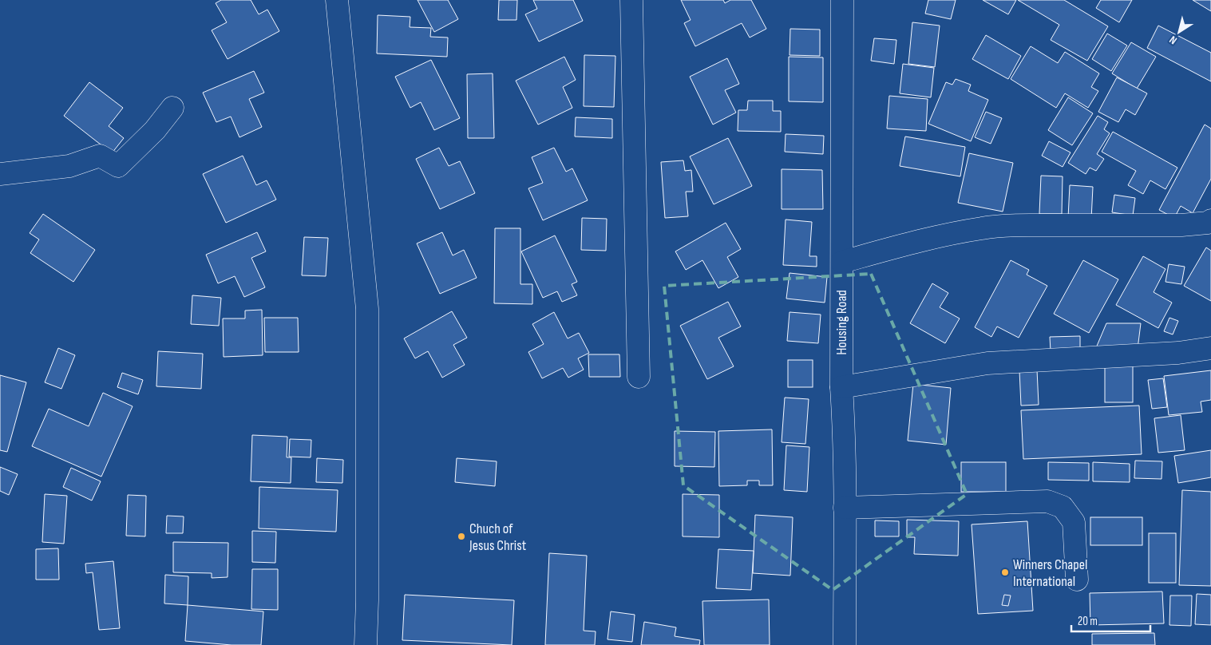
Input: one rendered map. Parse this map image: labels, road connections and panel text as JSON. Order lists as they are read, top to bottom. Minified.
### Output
{"streets":{"street":["Housing Road"]},"places":["Chuch of Jesus Christ","Winners Chapel International"],"scale_bar":"20 m","north":"bottom left"}
